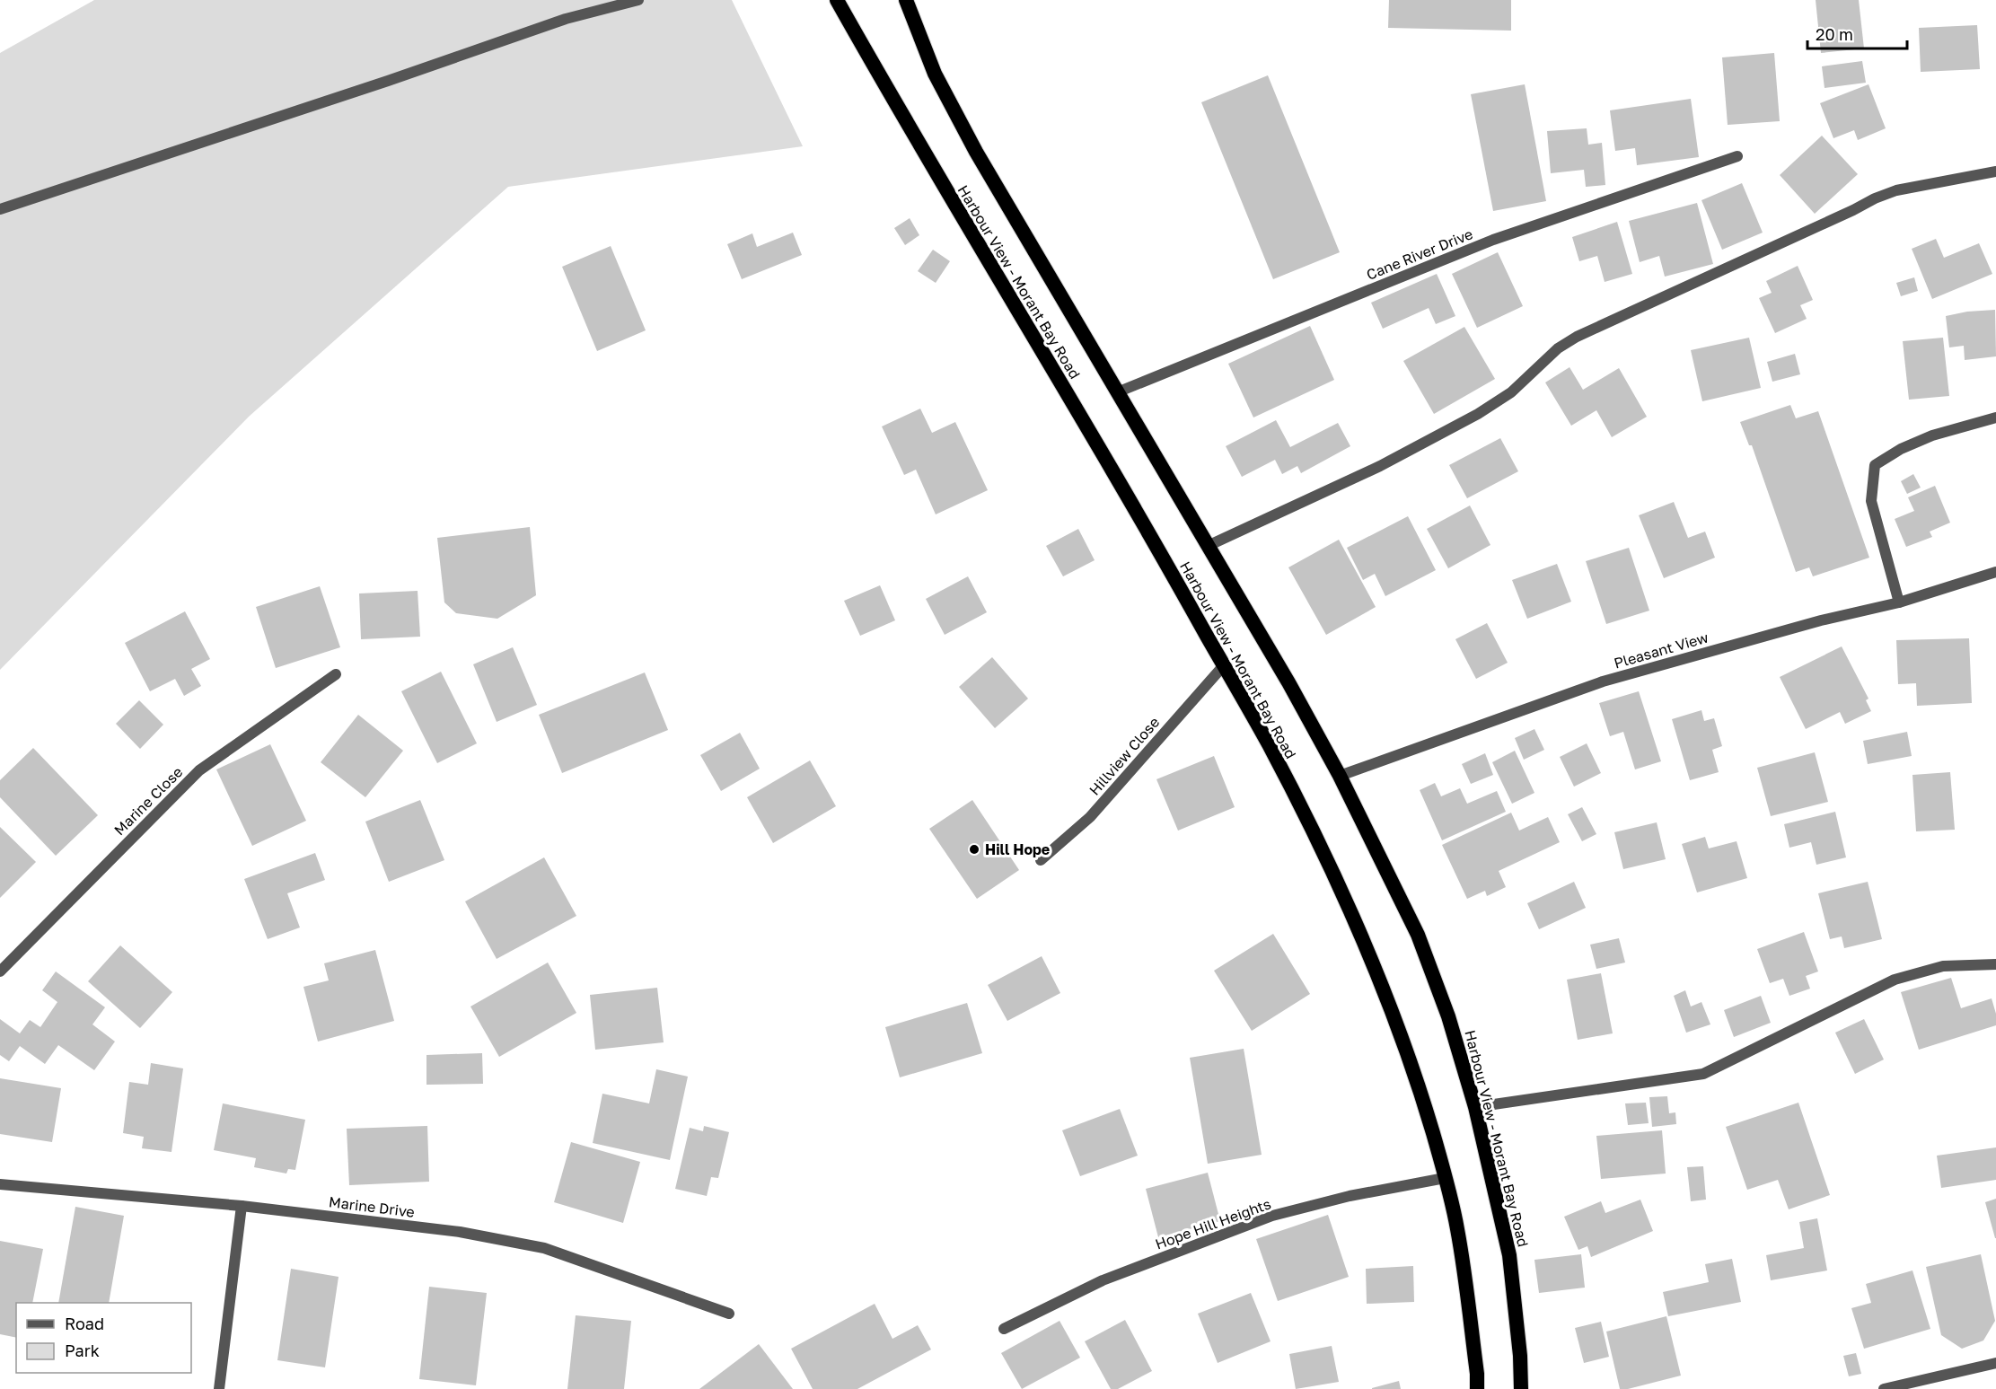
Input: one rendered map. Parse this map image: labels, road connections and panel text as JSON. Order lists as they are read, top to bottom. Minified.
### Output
{"streets":{"highway":["Harbour View - Morant Bay Road"],"street":["Cane River Drive","Pleasant View","Hillview Close","Marine Close","Marine Drive","Hope Hill Heights"]},"crossings":[["Cane River Drive","Harbour View - Morant Bay Road"],["Harbour View - Morant Bay Road","Pleasant View"],["Harbour View - Morant Bay Road","Hillview Close"],["Harbour View - Morant Bay Road","Hope Hill Heights"]],"places":["Hill Hope"],"legend":["Road","Park"],"scale_bar":"20 m"}
